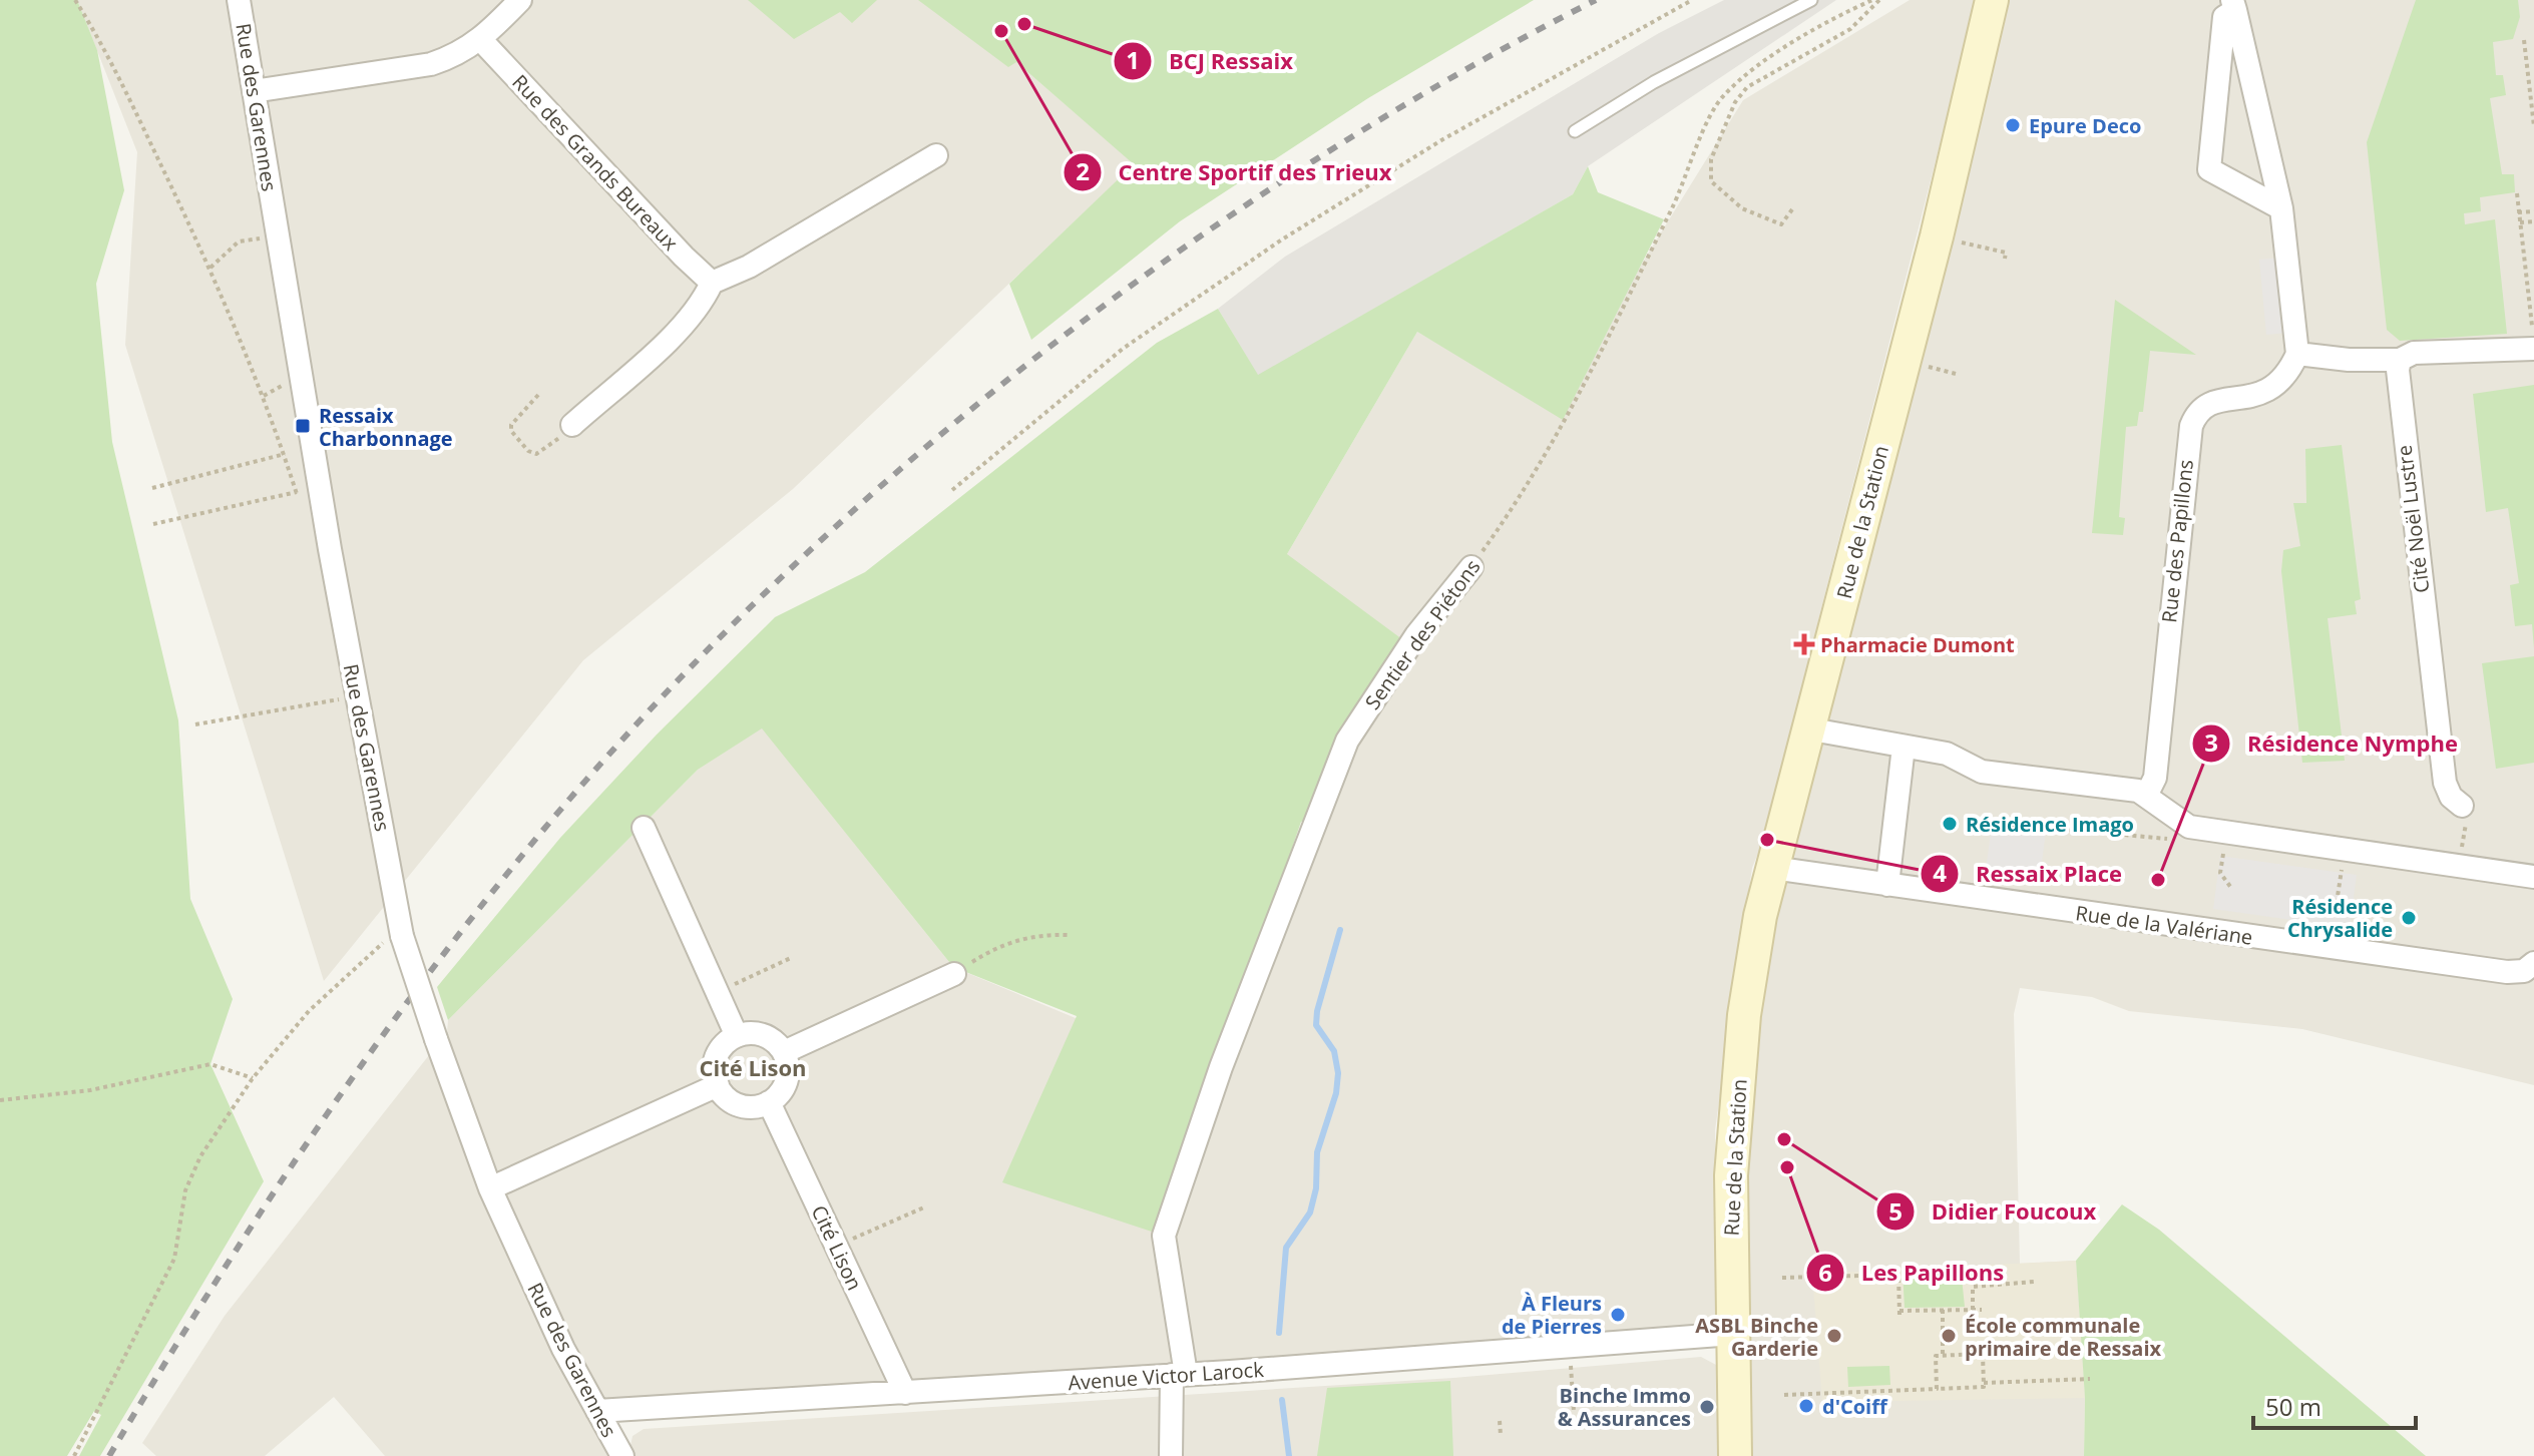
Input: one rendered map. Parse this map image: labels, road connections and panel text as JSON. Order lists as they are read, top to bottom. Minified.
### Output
{"streets":{"street":["Rue des Garennes","Rue des Grands Bureaux","Cité Noël Lustre","Rue de la Station","Rue des Papillons","Sentier des Piétons","Rue de la Valériane","Cité Lison","Avenue Victor Larock"]},"crossings":[["Rue des Garennes","Avenue Victor Larock"],["Rue de la Station","Rue de la Valériane"],["Rue de la Station","Avenue Victor Larock"],["Sentier des Piétons","Avenue Victor Larock"],["Cité Lison","Avenue Victor Larock"]],"districts":["Cité Lison"],"places":{"other":["BCJ Ressaix","Centre Sportif des Trieux","Epure Deco","Résidence Imago","Ressaix Place","Résidence Nymphe","Résidence Chrysalide","Didier Foucoux","Les Papillons","À Fleurs de Pierres","ASBL Binche Garderie","École communale primaire de Ressaix","d'Coiff","Binche Immo & Assurances"],"transit":["Ressaix Charbonnage"],"health":["Pharmacie Dumont"]},"scale_bar":"50 m"}
